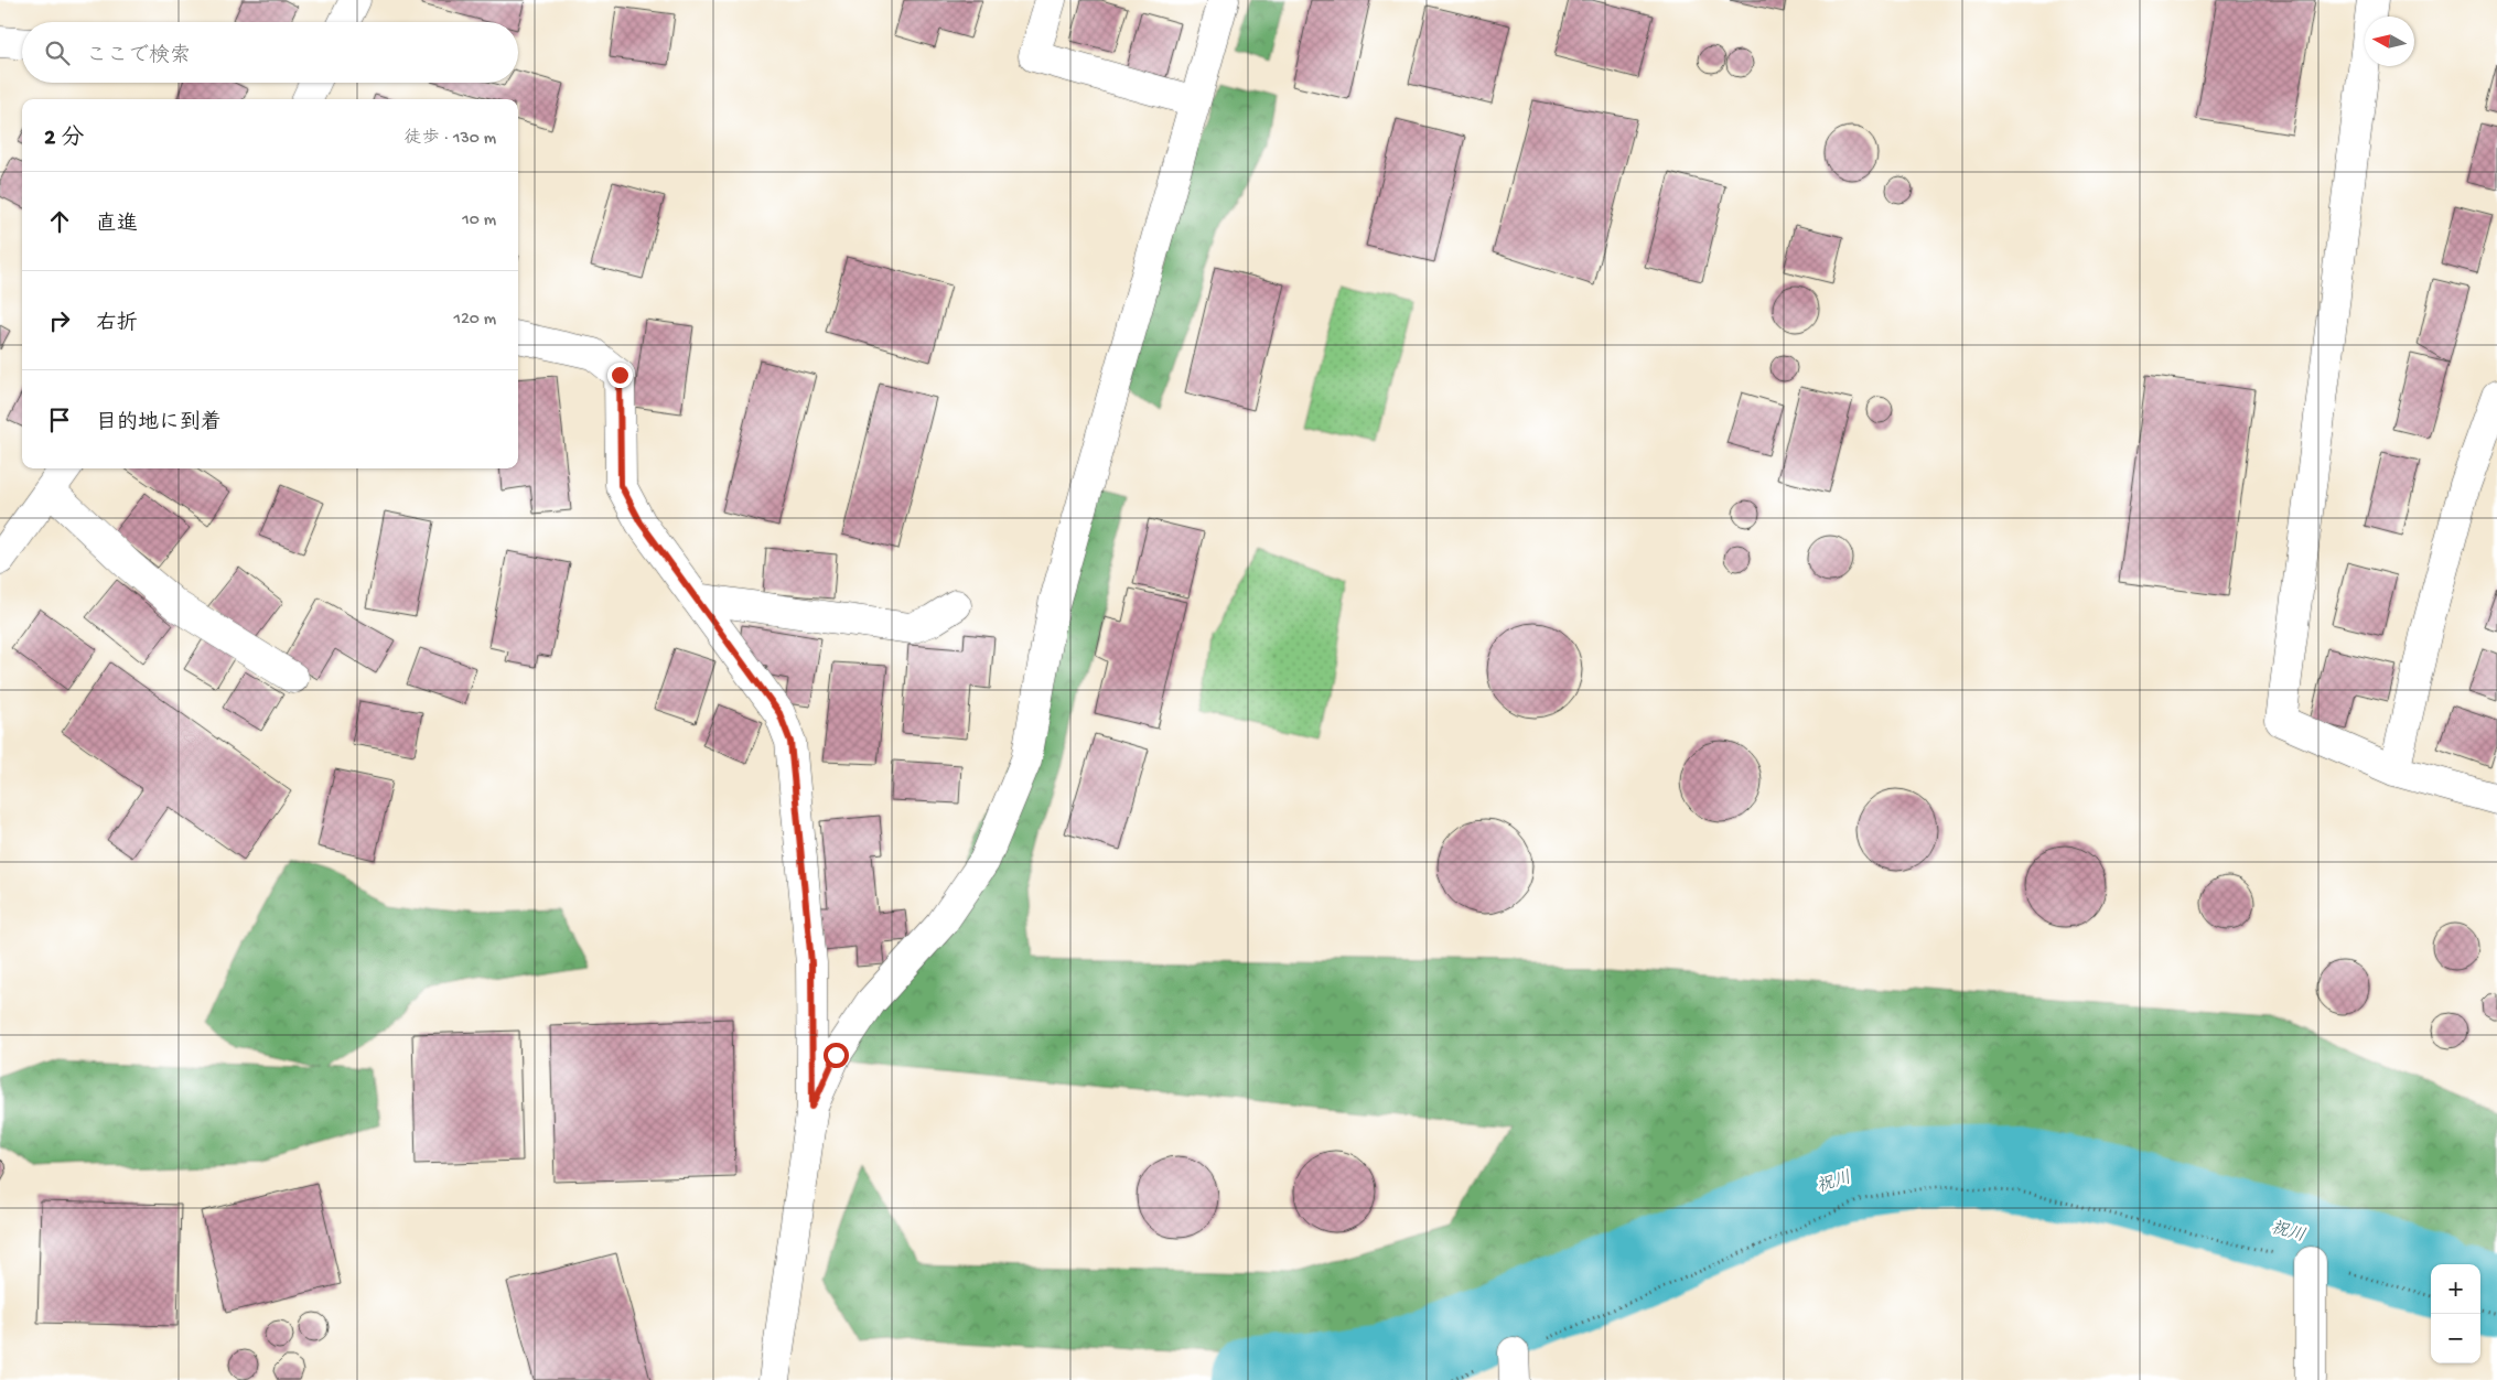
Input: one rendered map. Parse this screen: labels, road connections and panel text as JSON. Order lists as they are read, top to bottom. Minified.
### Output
{"water":["祝川"],"north":"left","page":{"search":"ここで検索","heading":["2 分","徒歩 · 130 m"],"list":[["直進","10 m"],["右折","120 m"],"目的地に到着"],"map_buttons":["+","−"]}}
